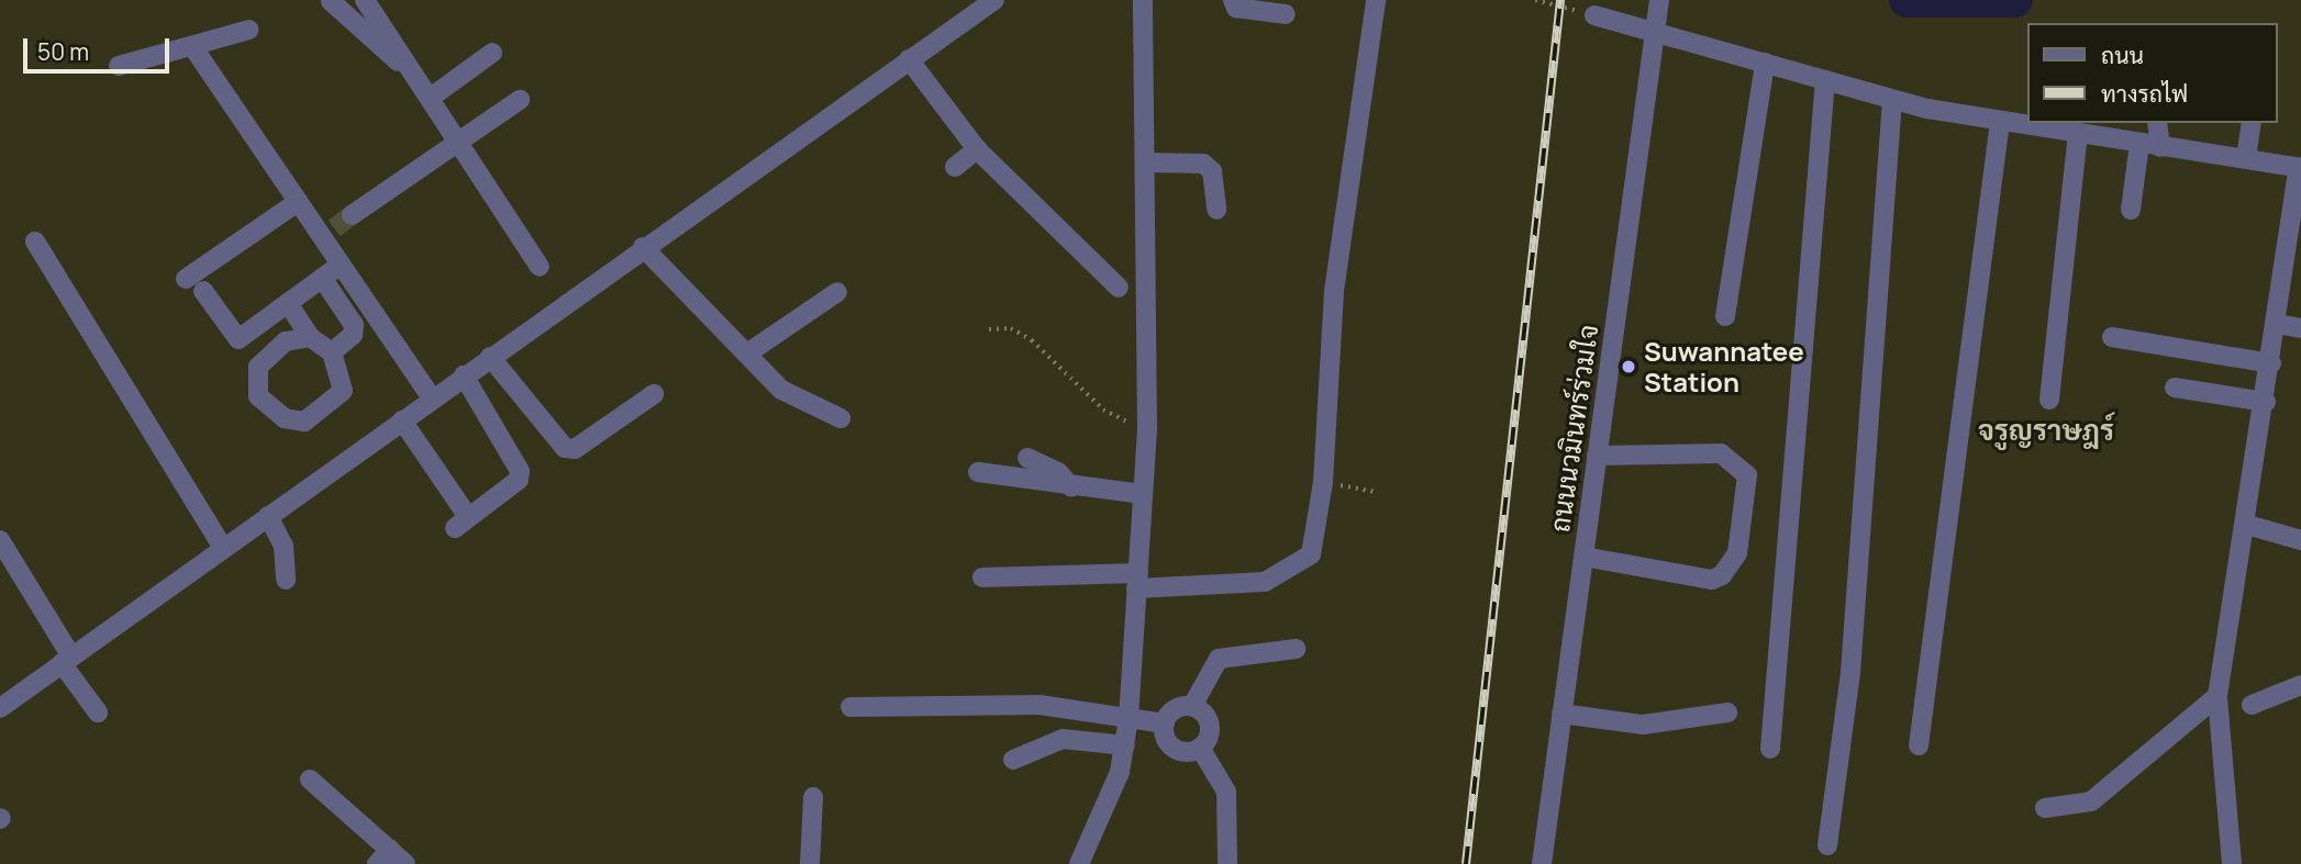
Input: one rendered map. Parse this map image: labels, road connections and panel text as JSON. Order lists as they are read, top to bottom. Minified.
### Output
{"streets":{"street":["ถนนนวมินทร์ร่วมใจ"]},"districts":["จรูญราษฎร์"],"places":["Suwannatee Station"],"legend":["ถนน","ทางรถไฟ"],"scale_bar":"50 m"}
